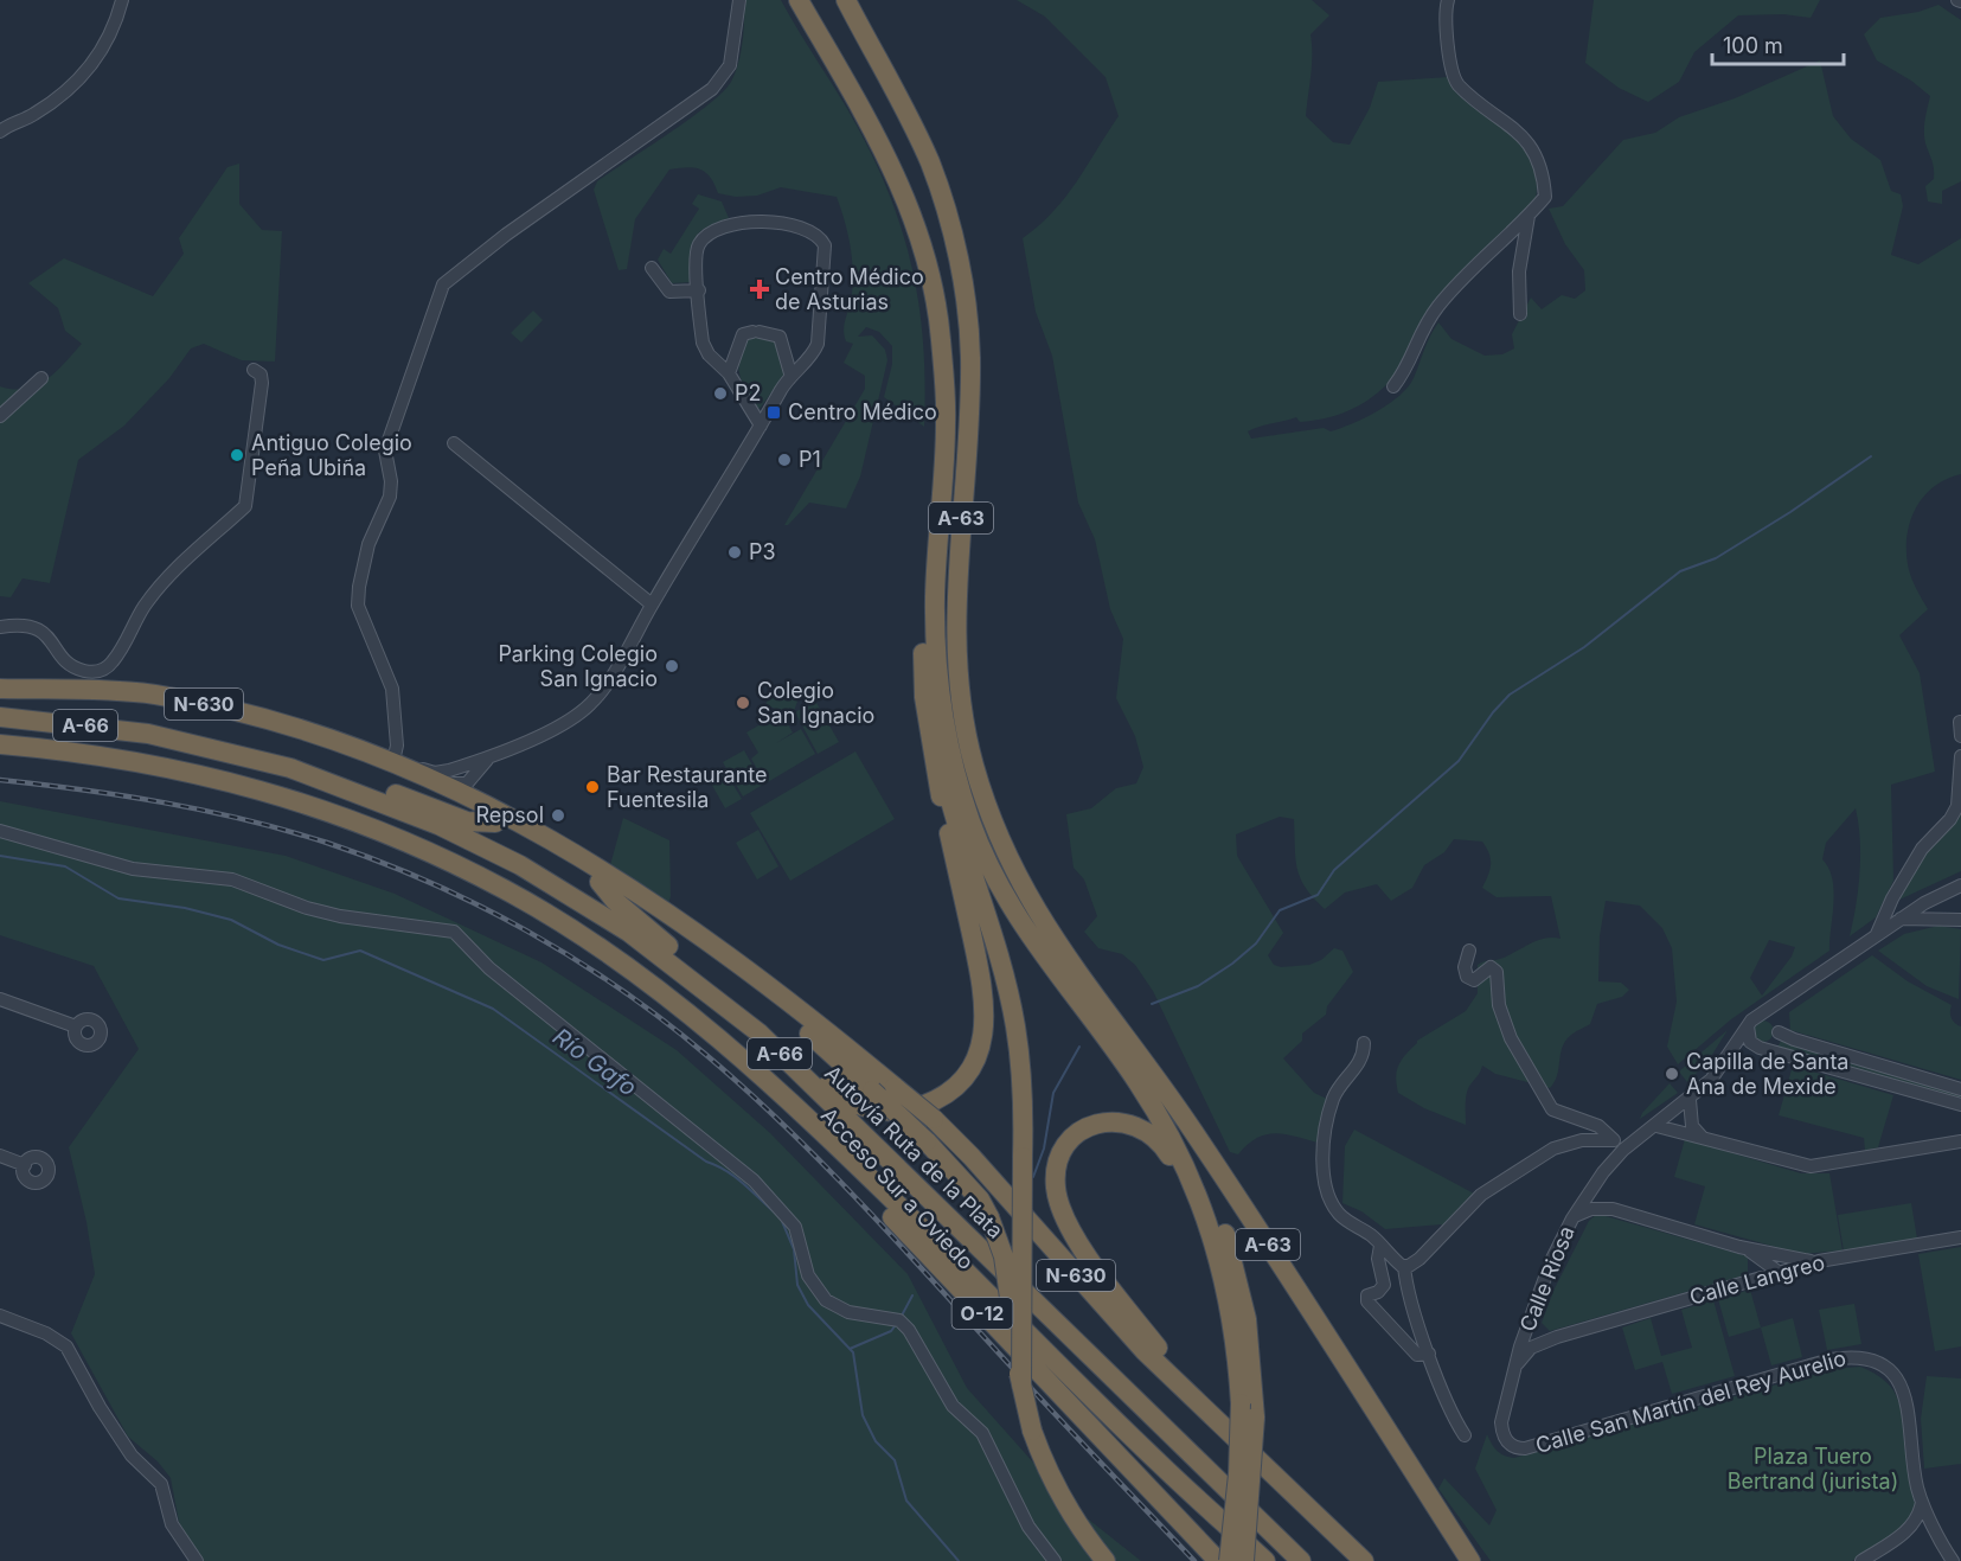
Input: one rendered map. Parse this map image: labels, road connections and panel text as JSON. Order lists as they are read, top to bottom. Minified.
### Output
{"streets":{"highway":["A-63","N-630","A-66","Autovía Ruta de la Plata","Acceso Sur a Oviedo","O-12"],"street":["Calle Riosa","Calle Langreo","Calle San Martín del Rey Aurelio"]},"crossings":[["A-66","Acceso Sur a Oviedo"],["Calle Riosa","Calle Langreo"],["Calle Riosa","Calle San Martín del Rey Aurelio"]],"water":["Río Gafo"],"parks":["Plaza Tuero Bertrand (jurista)"],"places":{"health":["Centro Médico de Asturias"],"other":["P2","Antiguo Colegio Peña Ubiña","P1","P3","Parking Colegio San Ignacio","Colegio San Ignacio","Bar Restaurante Fuentesila","Repsol","Capilla de Santa Ana de Mexide"],"transit":["Centro Médico"]},"scale_bar":"100 m"}
